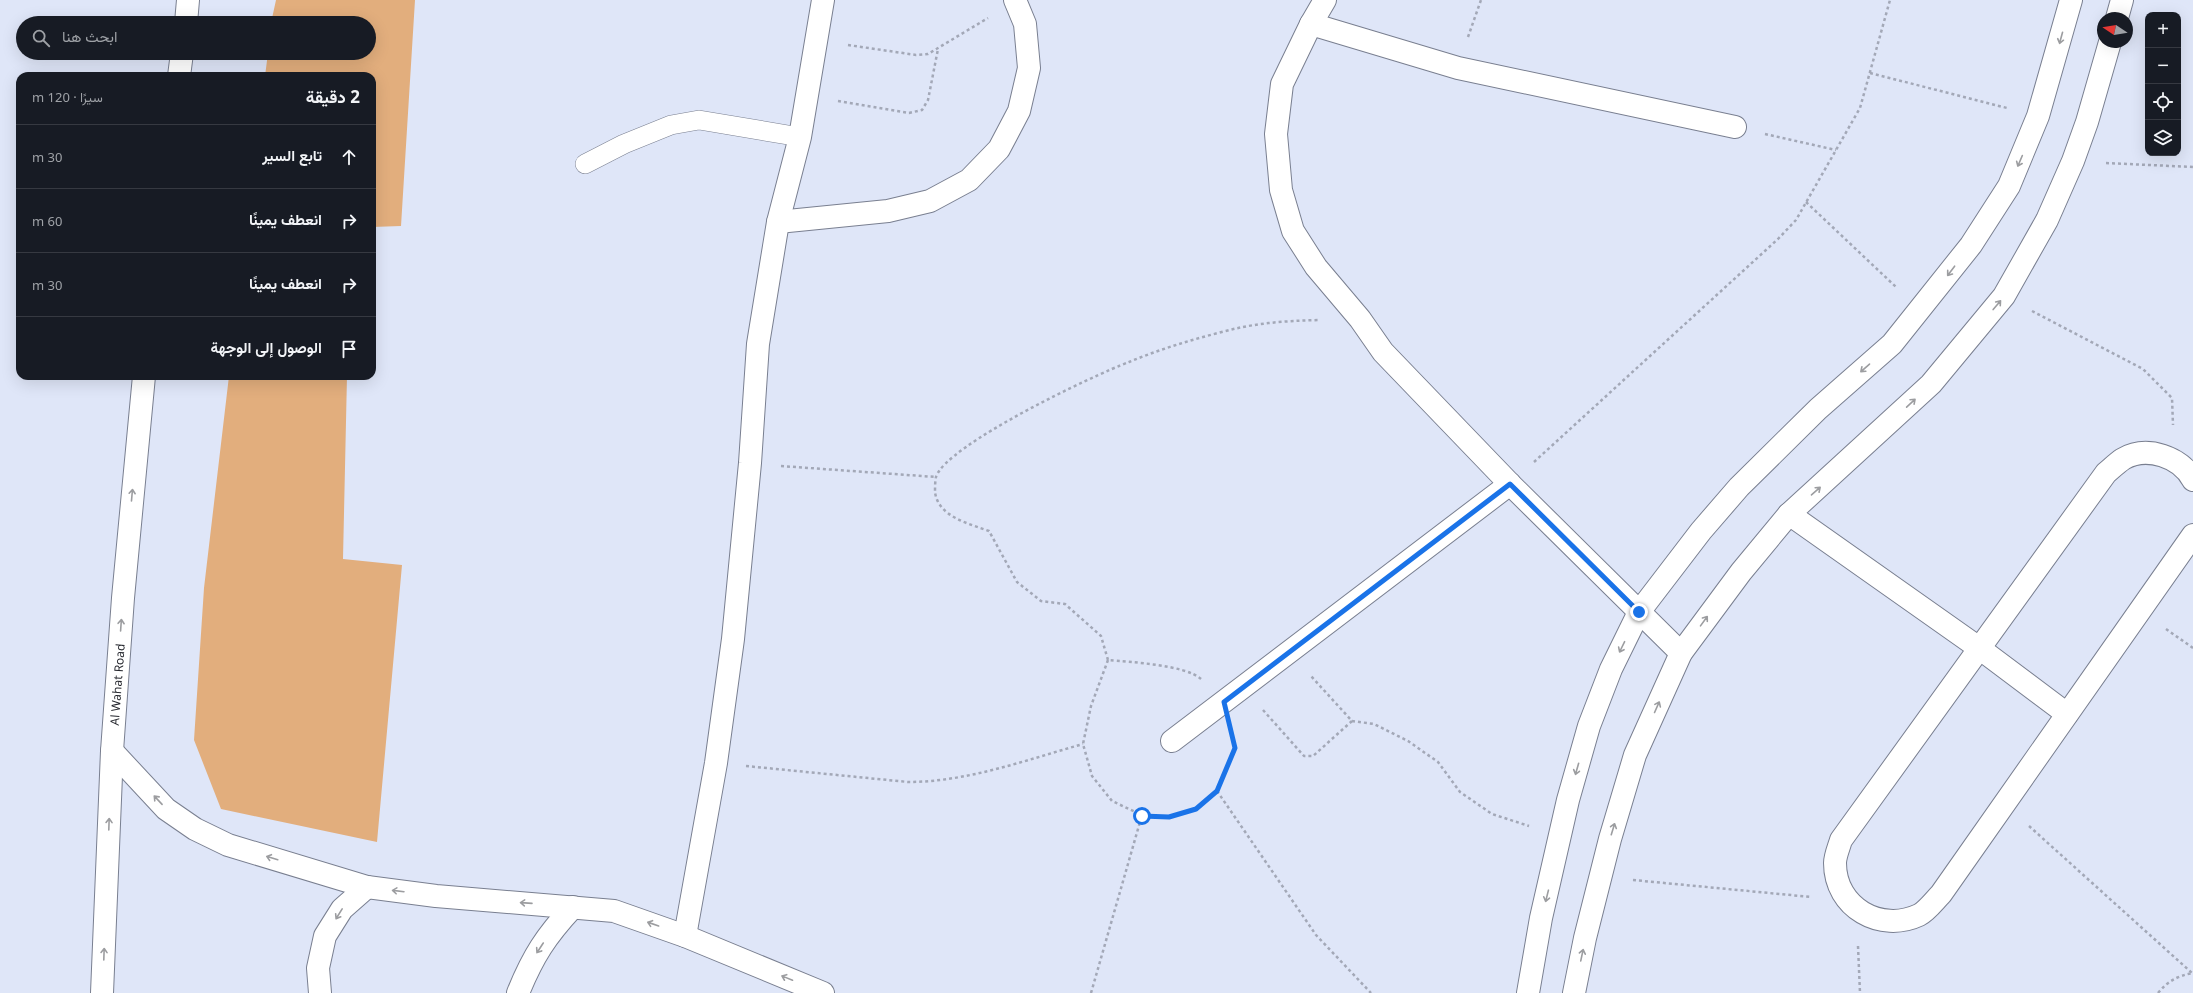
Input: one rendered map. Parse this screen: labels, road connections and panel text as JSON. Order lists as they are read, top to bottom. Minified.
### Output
{"streets":{"main road":["Al Wahat Road"]},"one_way":["Al Wahat Road"],"north":"left","page":{"map_buttons":["+","−"],"search":"ابحث هنا","heading":["2 دقيقة","سيرًا · 120 m"],"list":[["تابع السير","30 m"],["انعطف يمينًا","60 m"],["انعطف يمينًا","30 m"],"الوصول إلى الوجهة"]}}
